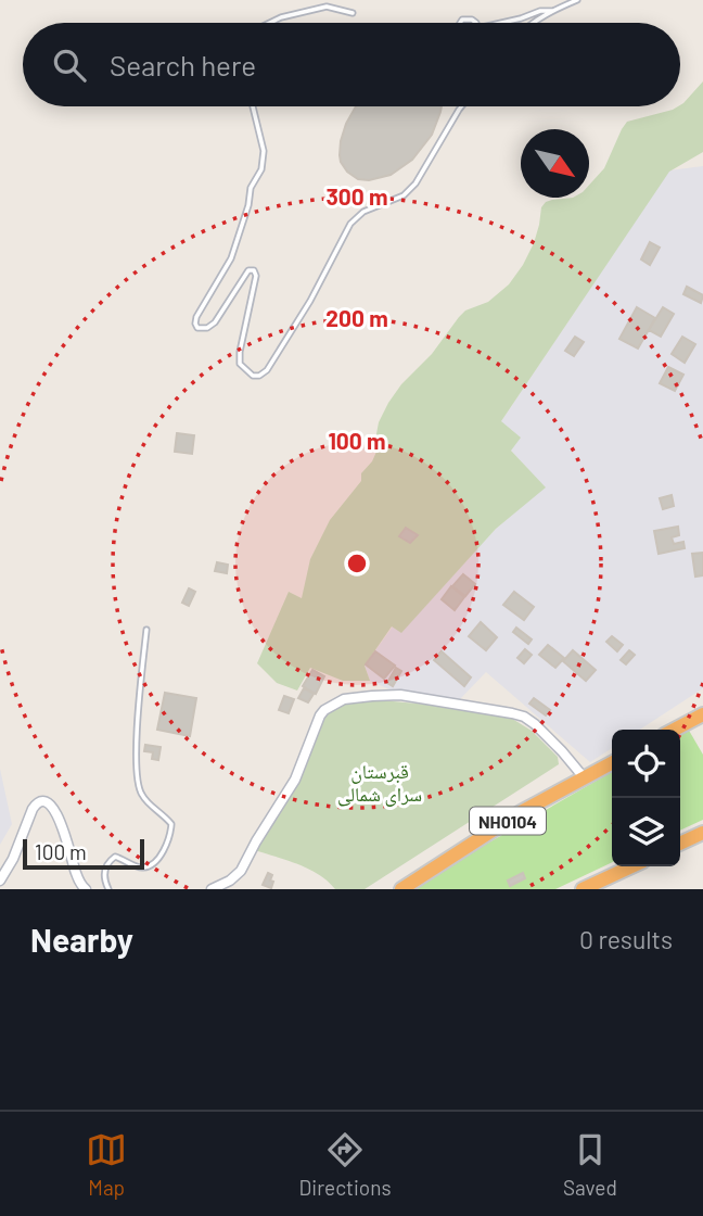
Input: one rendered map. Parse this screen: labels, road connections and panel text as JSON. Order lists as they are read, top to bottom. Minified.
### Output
{"streets":{"highway":["NH0104"]},"parks":["قبرستان سرای شمالی"],"scale_bar":"100 m","north":"bottom right","page":{"search":"Search here","scale":"100 m","heading":["Nearby","0 results"],"nav":["Map","Directions","Saved"]},"rings":["300 m","200 m","100 m"]}
